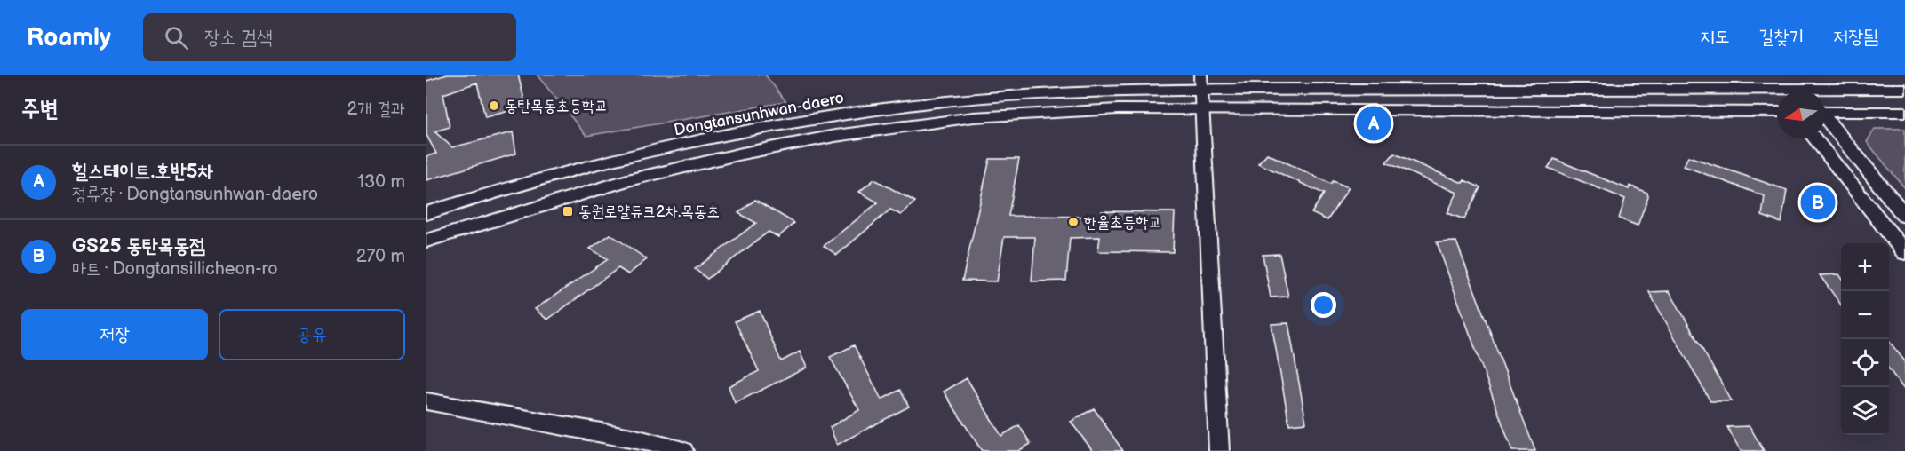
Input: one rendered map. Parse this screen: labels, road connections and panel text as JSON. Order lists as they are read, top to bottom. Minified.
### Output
{"streets":{"main road":["Dongtansunhwan-daero"]},"places":{"other":["동탄목동초등학교","한율초등학교"],"transit":["동원로얄듀크2차.목동초"]},"north":"left","page":{"header":"Roamly","search":"장소 검색","nav":["지도","길찾기","저장됨"],"heading":["주변","2개 결과"],"pins":["A","B"],"list":[{"mark":"A","name":"힐스테이트.호반5차","note":"정류장 · Dongtansunhwan-daero","value":"130 m"},{"mark":"B","name":"GS25 동탄목동점","note":"마트 · Dongtansillicheon-ro","value":"270 m"}],"map_buttons":["+","−"],"buttons":["저장","공유"]}}
